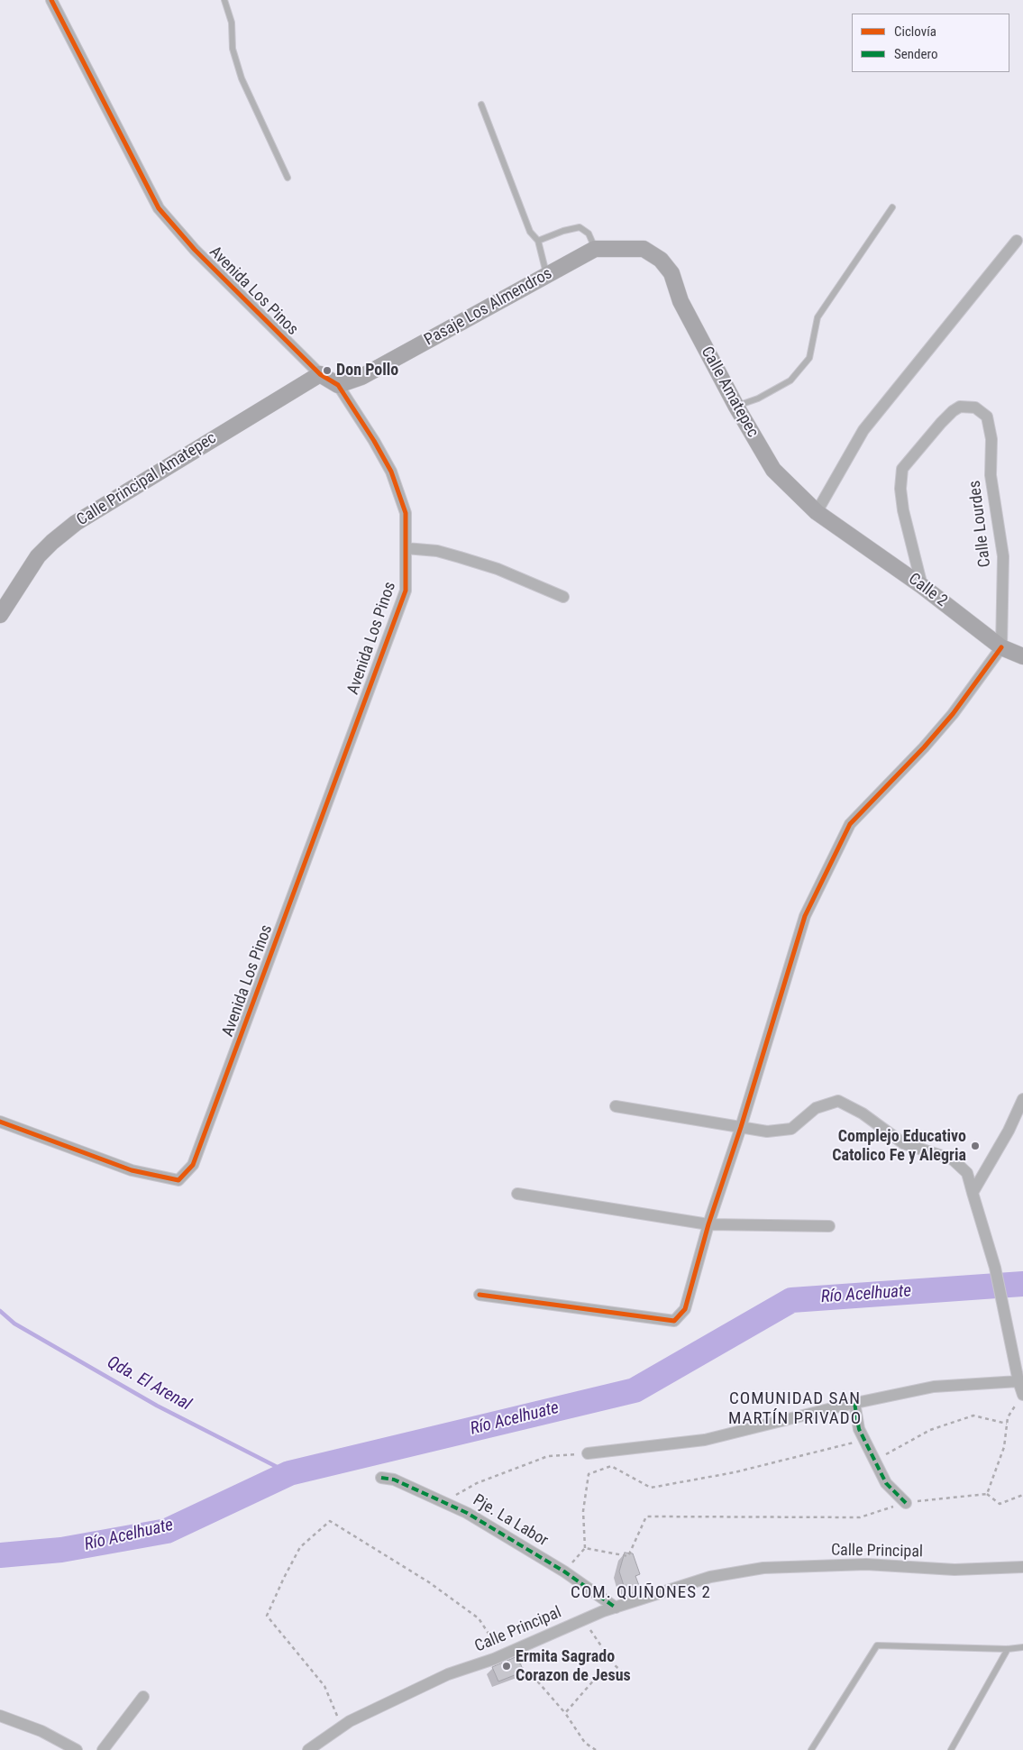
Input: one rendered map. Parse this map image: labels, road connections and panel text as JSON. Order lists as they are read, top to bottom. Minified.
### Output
{"streets":{"street":["Avenida Los Pinos","Pasaje Los Almendros","Calle Amatepec","Calle Principal Amatepec","Calle Lourdes","Calle 2","Pje. La Labor","Calle Principal"]},"crossings":[["Avenida Los Pinos","Pasaje Los Almendros"],["Avenida Los Pinos","Calle Principal Amatepec"],["Pasaje Los Almendros","Calle Amatepec"],["Calle Amatepec","Calle 2"],["Calle Lourdes","Calle 2"],["Pje. La Labor","Calle Principal"]],"districts":["COMUNIDAD SAN MARTÍN PRIVADO","COM. QUIÑONES 2"],"water":["Río Acelhuate","Qda. El Arenal"],"places":["Don Pollo","Complejo Educativo Catolico Fe y Alegria","Ermita Sagrado Corazon de Jesus"],"legend":["Ciclovía","Sendero"]}
